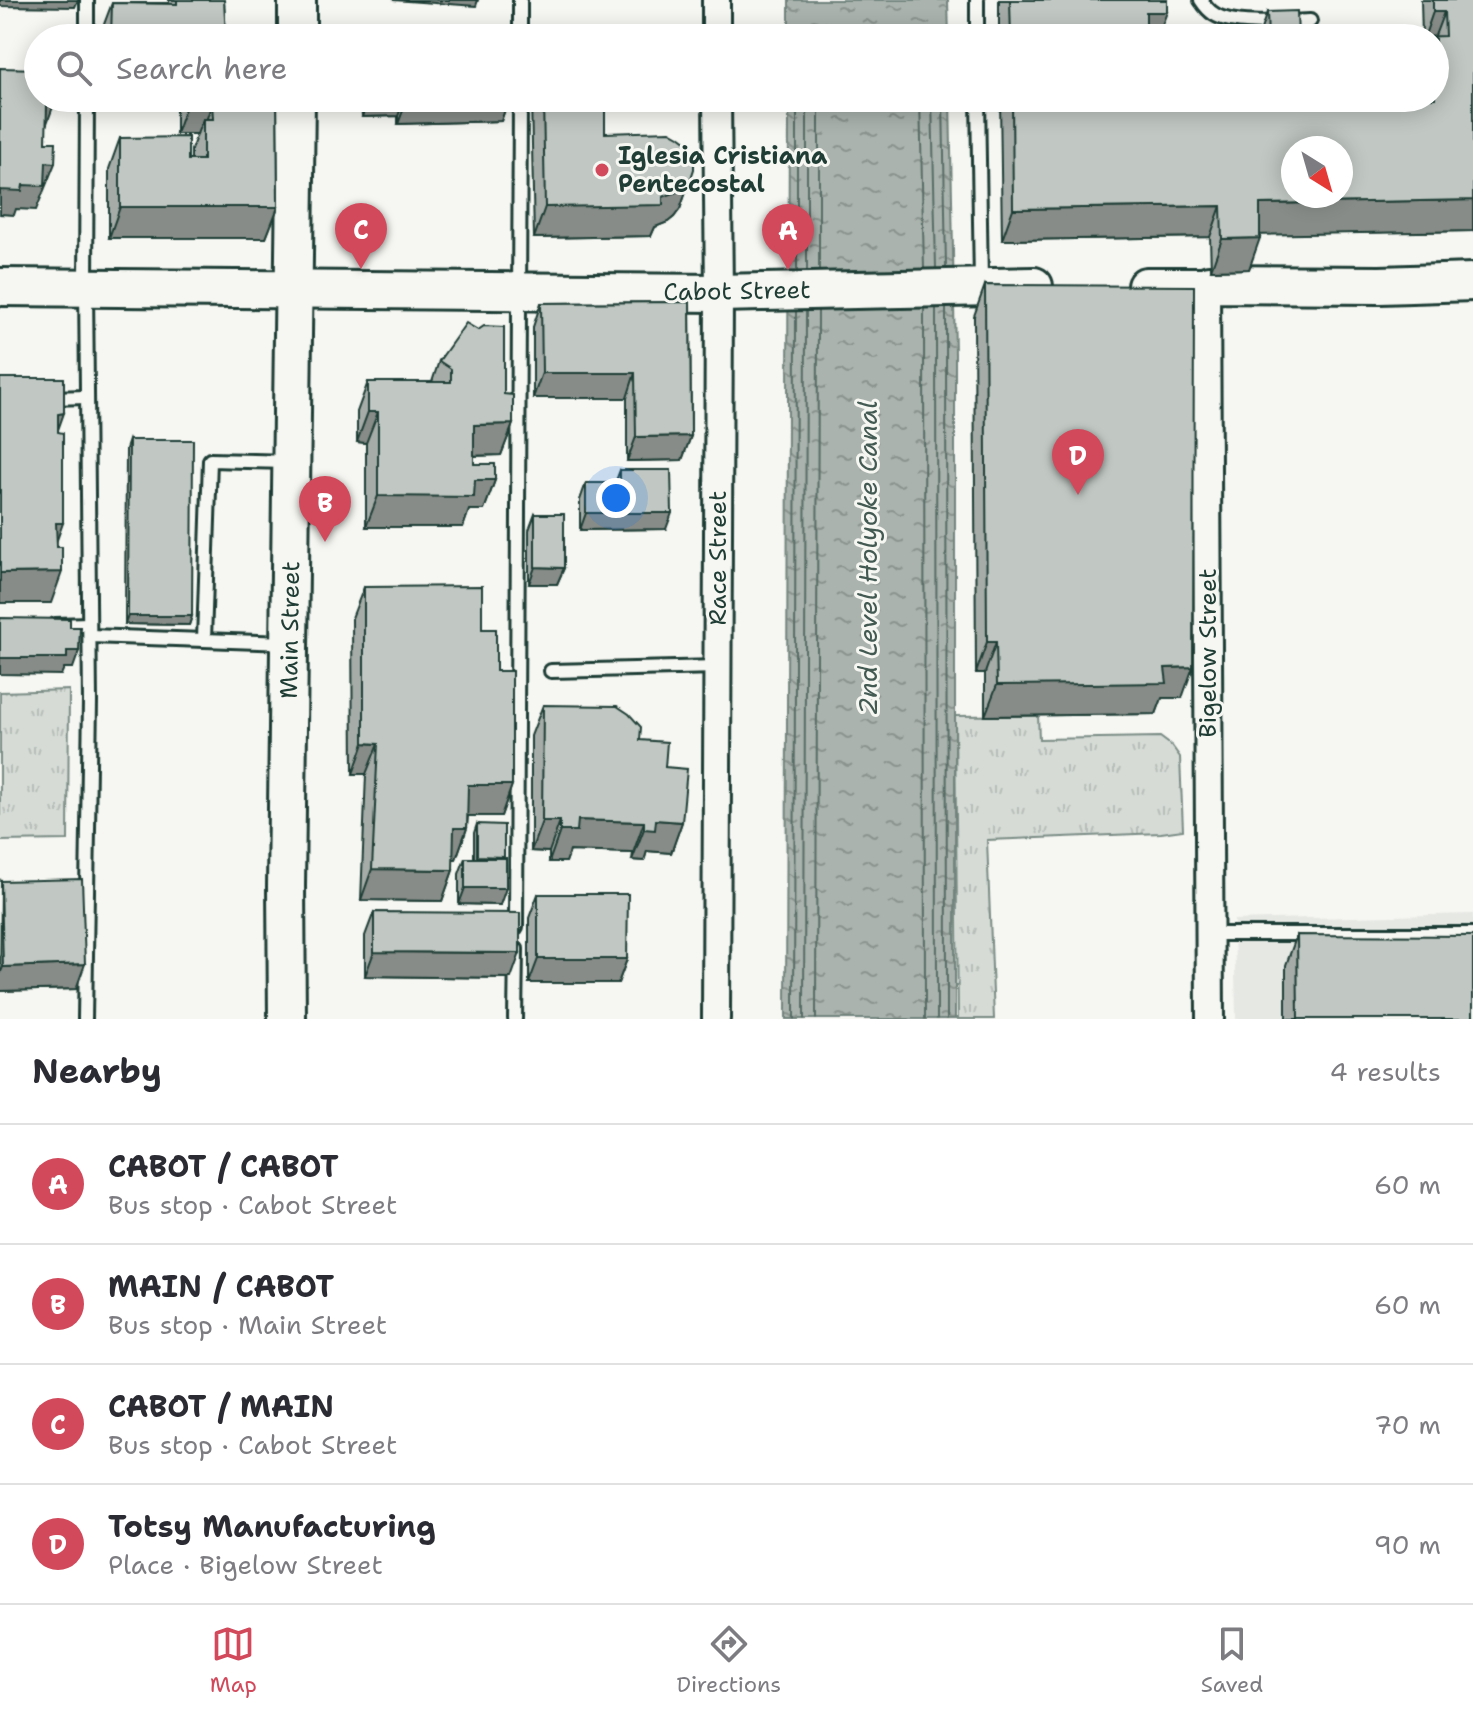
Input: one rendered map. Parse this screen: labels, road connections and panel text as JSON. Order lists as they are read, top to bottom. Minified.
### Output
{"streets":{"main road":["Cabot Street","Main Street"],"street":["Race Street","Bigelow Street"]},"crossings":[["Cabot Street","Race Street"],["Cabot Street","Main Street"]],"water":["2nd Level Holyoke Canal"],"places":["Iglesia Cristiana Pentecostal"],"north":"bottom right","page":{"search":"Search here","pins":["C","A","D","B"],"heading":["Nearby","4 results"],"list":[{"mark":"A","name":"CABOT / CABOT","note":"Bus stop · Cabot Street","value":"60 m"},{"mark":"B","name":"MAIN / CABOT","note":"Bus stop · Main Street","value":"60 m"},{"mark":"C","name":"CABOT / MAIN","note":"Bus stop · Cabot Street","value":"70 m"},{"mark":"D","name":"Totsy Manufacturing","note":"Place · Bigelow Street","value":"90 m"}],"nav":["Map","Directions","Saved"]}}
